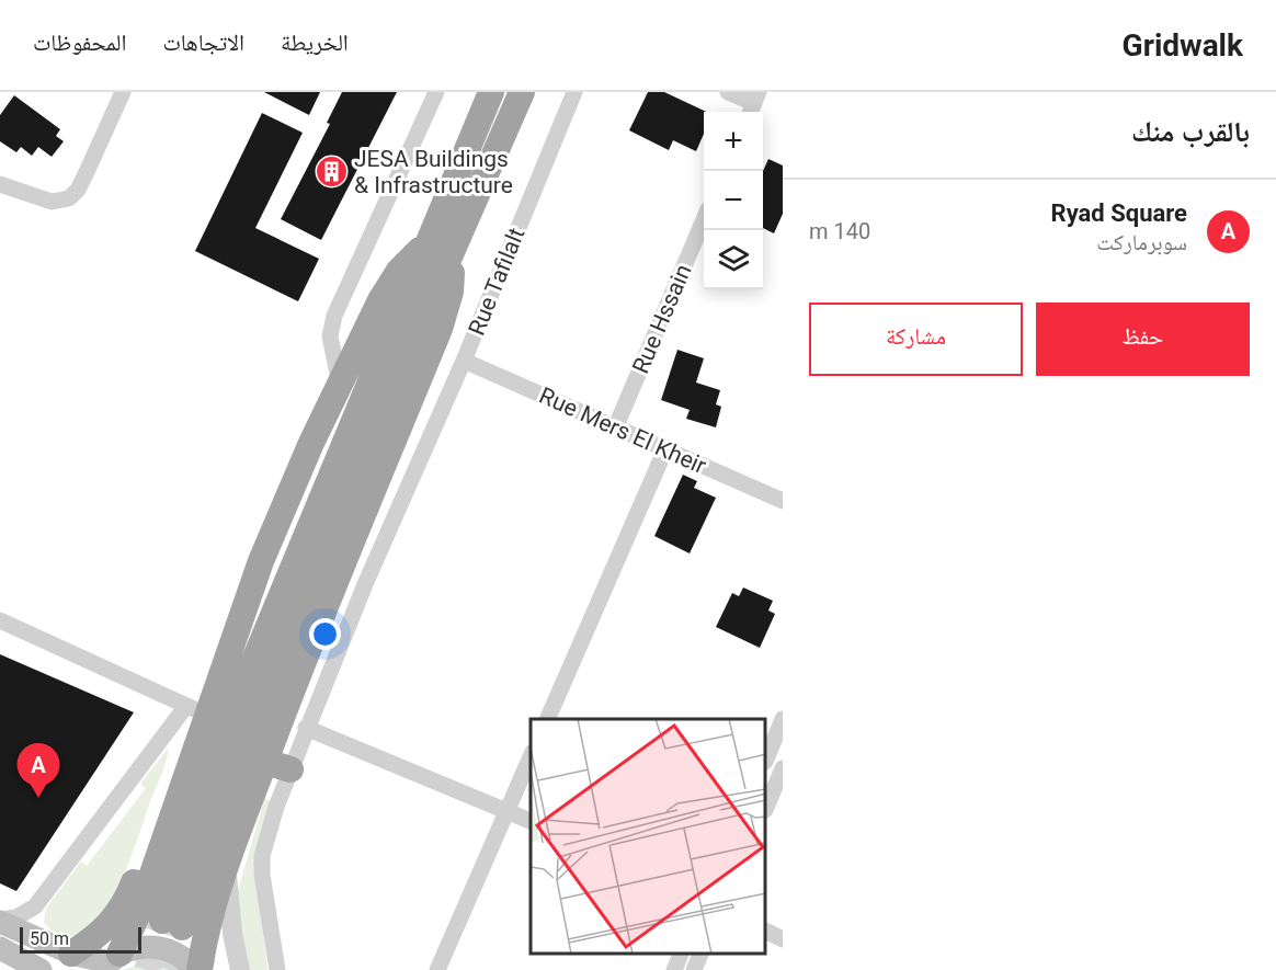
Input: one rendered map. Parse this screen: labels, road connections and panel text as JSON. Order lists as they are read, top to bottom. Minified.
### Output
{"streets":{"street":["Rue Tafilalt","Rue Hssain","Rue Mers El Kheir"]},"crossings":[["Rue Tafilalt","Rue Mers El Kheir"],["Rue Hssain","Rue Mers El Kheir"]],"places":{"building":["JESA Buildings & Infrastructure"]},"scale_bar":"50 m","page":{"header":"Gridwalk","nav":["الخريطة","الاتجاهات","المحفوظات"],"heading":"بالقرب منك","map_buttons":["+","−"],"list":[{"mark":"A","name":"Ryad Square","note":"سوبرماركت","value":"140 m"}],"buttons":["حفظ","مشاركة"],"pins":"A","scale":"50 m"}}
